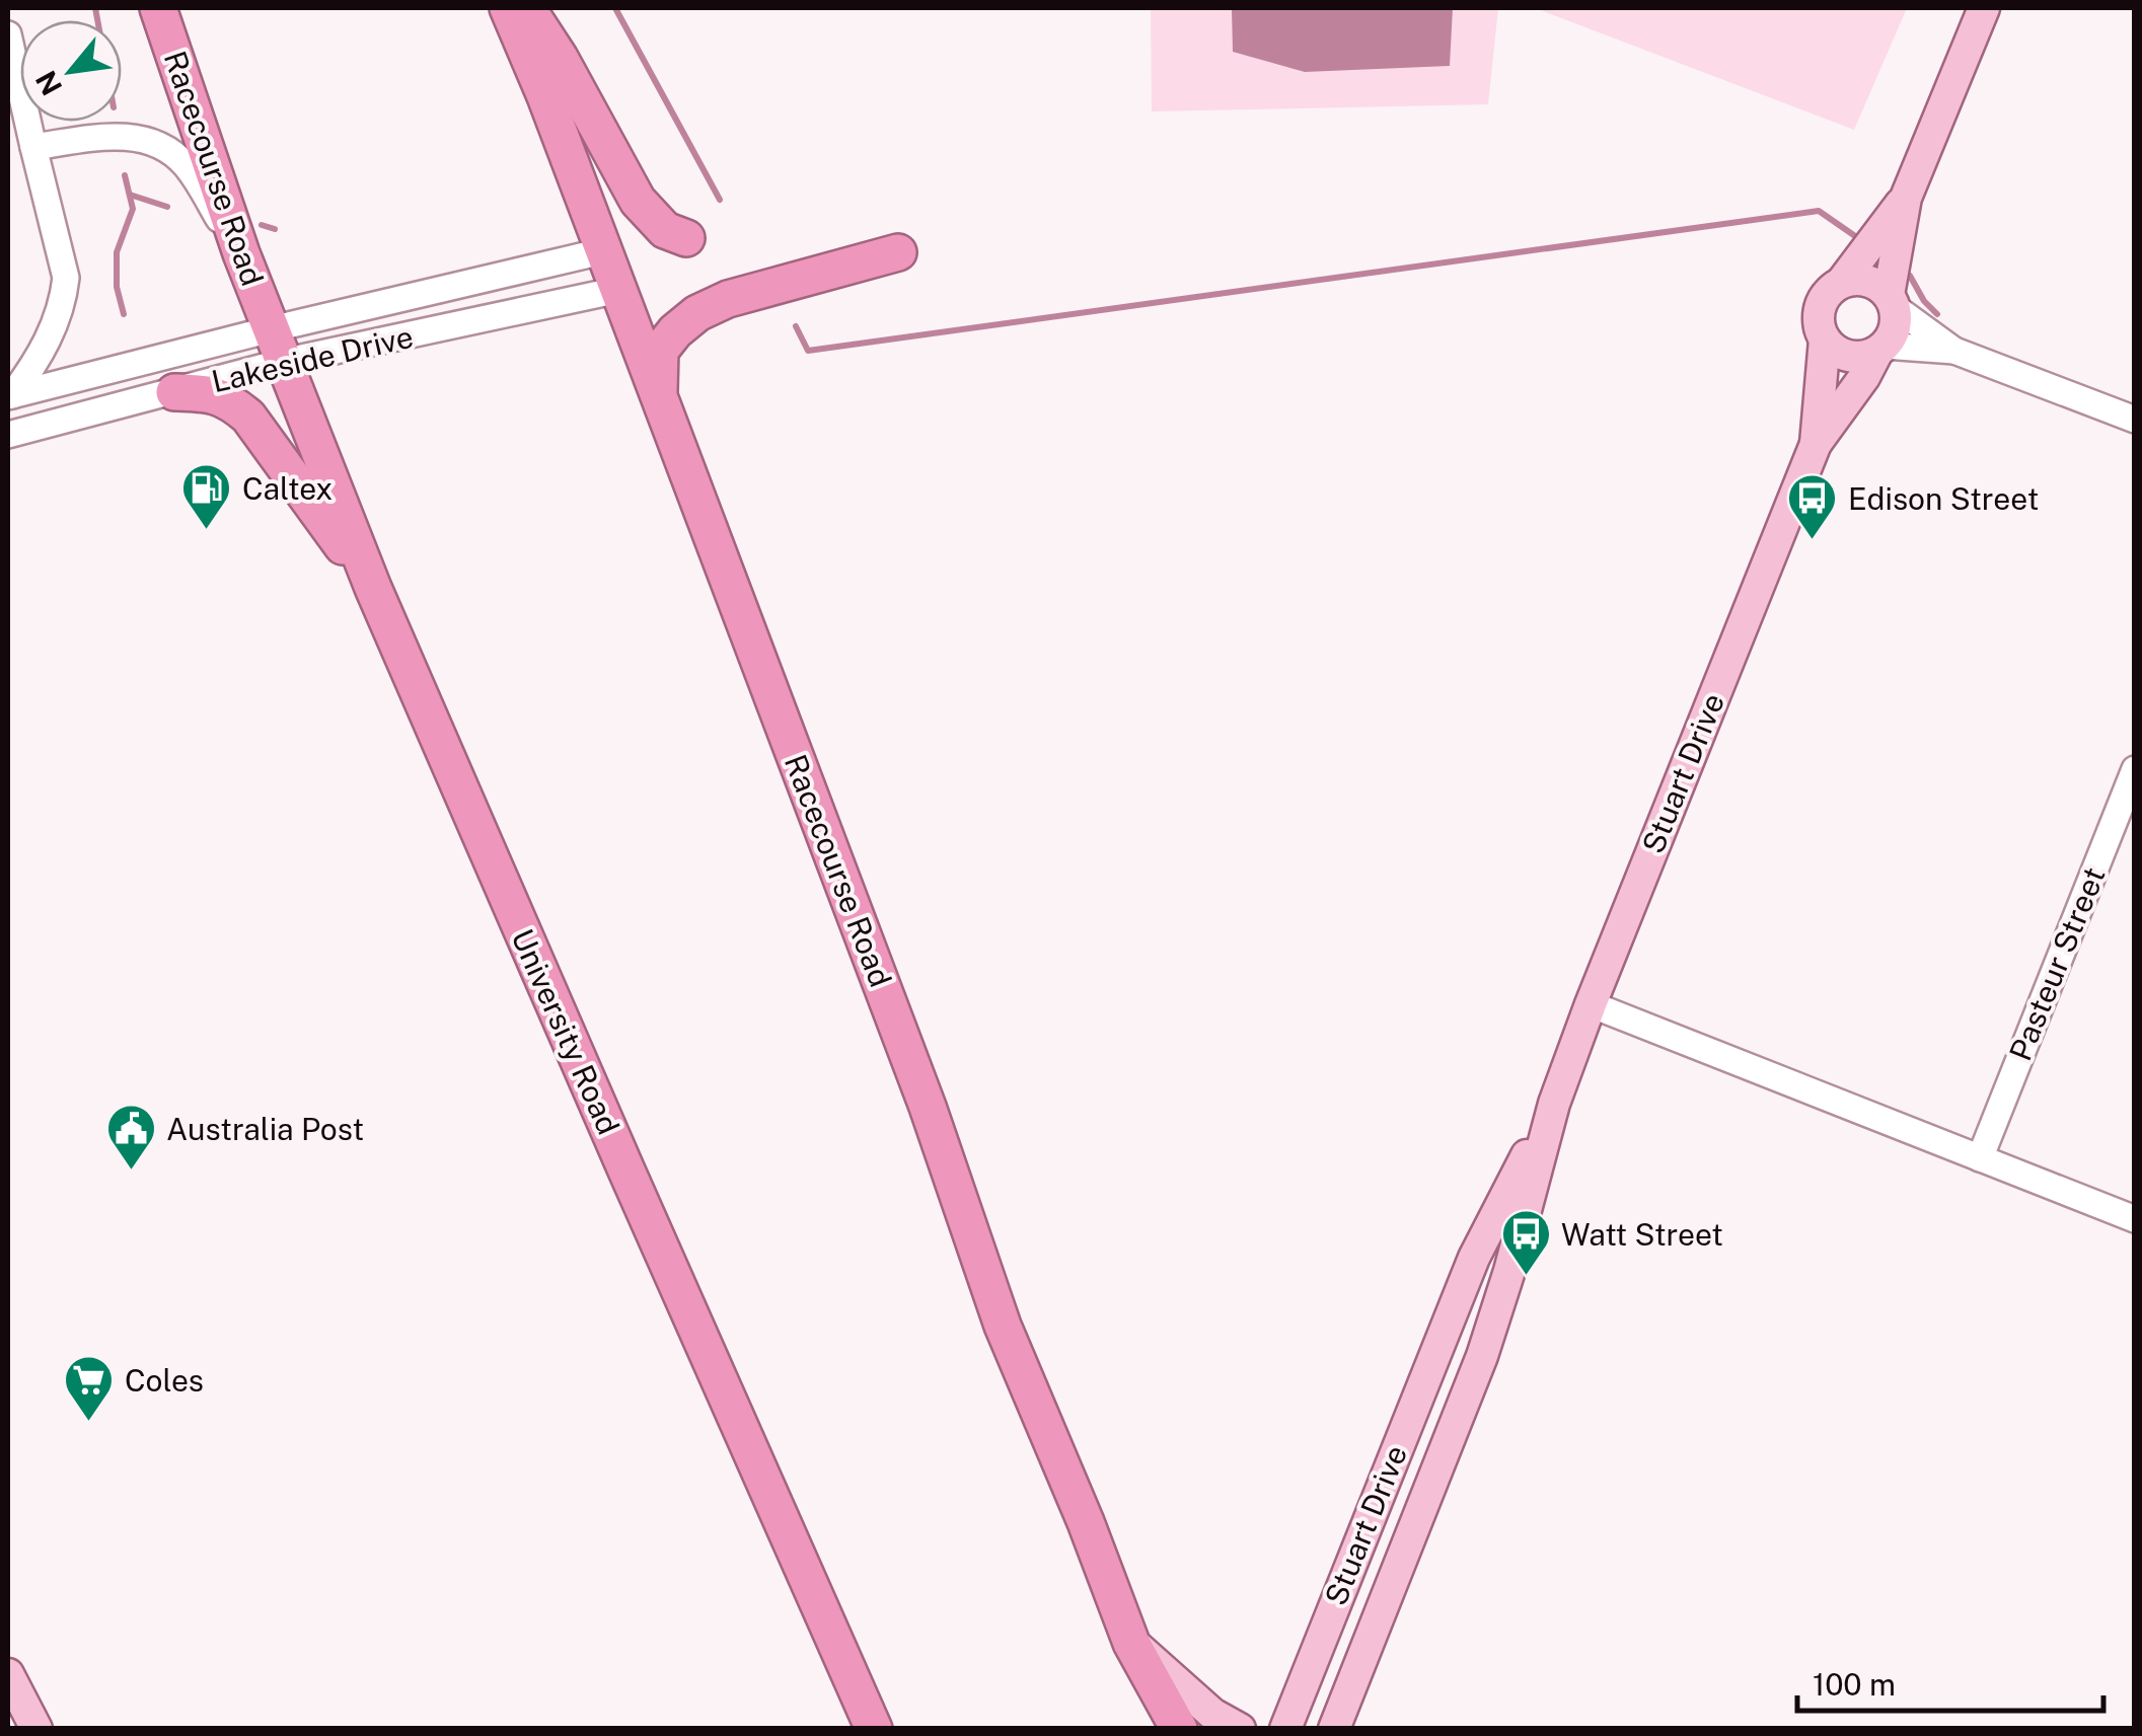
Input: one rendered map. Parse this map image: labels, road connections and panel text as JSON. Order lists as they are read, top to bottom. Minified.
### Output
{"streets":{"highway":["Racecourse Road","University Road"],"main road":["Stuart Drive"],"street":["Lakeside Drive","Pasteur Street"]},"crossings":[["Racecourse Road","Lakeside Drive"],["Racecourse Road","University Road"],["Lakeside Drive","University Road"]],"places":{"fuel station":["Caltex"],"bus stop":["Edison Street","Watt Street"],"public building":["Australia Post"],"supermarket":["Coles"]},"scale_bar":"100 m","north":"bottom left"}
